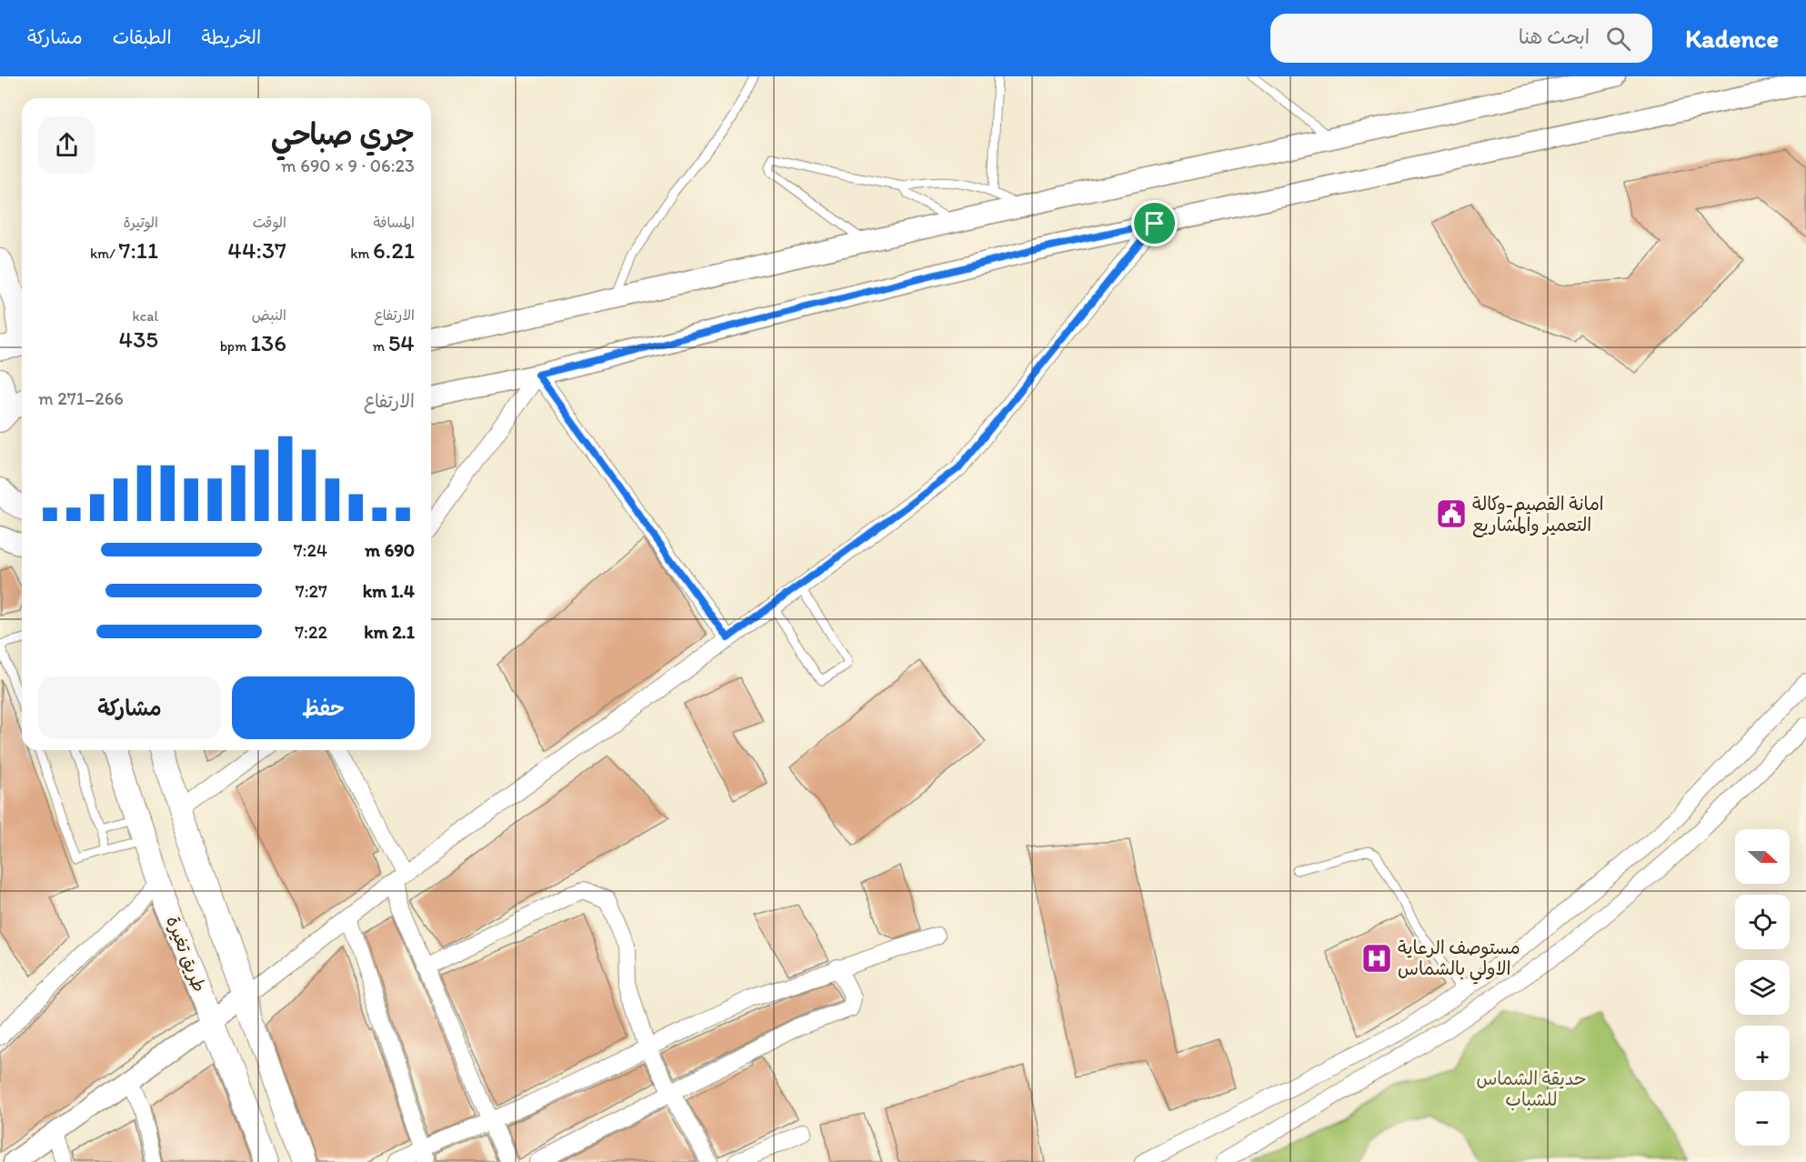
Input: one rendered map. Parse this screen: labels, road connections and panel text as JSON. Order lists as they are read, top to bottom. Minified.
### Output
{"streets":{"main road":["طريق تغيرة"]},"parks":["حديقة الشماس للشباب"],"places":{"public building":["امانة القصيم-وكالة التعمير والمشاريع"],"hospital":["مستوصف الرعاية الاولي بالشماس"]},"north":"right","page":{"header":"Kadence","search":"ابحث هنا","nav":["الخريطة","الطبقات","مشاركة"],"heading":["جري صباحي","06:23 · 9 × 690 m"],"stats":[["المسافة","6.21 km"],["الوقت","44:37"],["الوتيرة","7:11 /km"],["الارتفاع","54 m"],["النبض","136 bpm"],["kcal","435"]],"chart":["الارتفاع","266–271 m"],"list":[{"name":"690 m","note":"7:24"},{"name":"1.4 km","note":"7:27"},{"name":"2.1 km","note":"7:22"}],"buttons":["حفظ","مشاركة"],"map_buttons":["+","−"]}}
